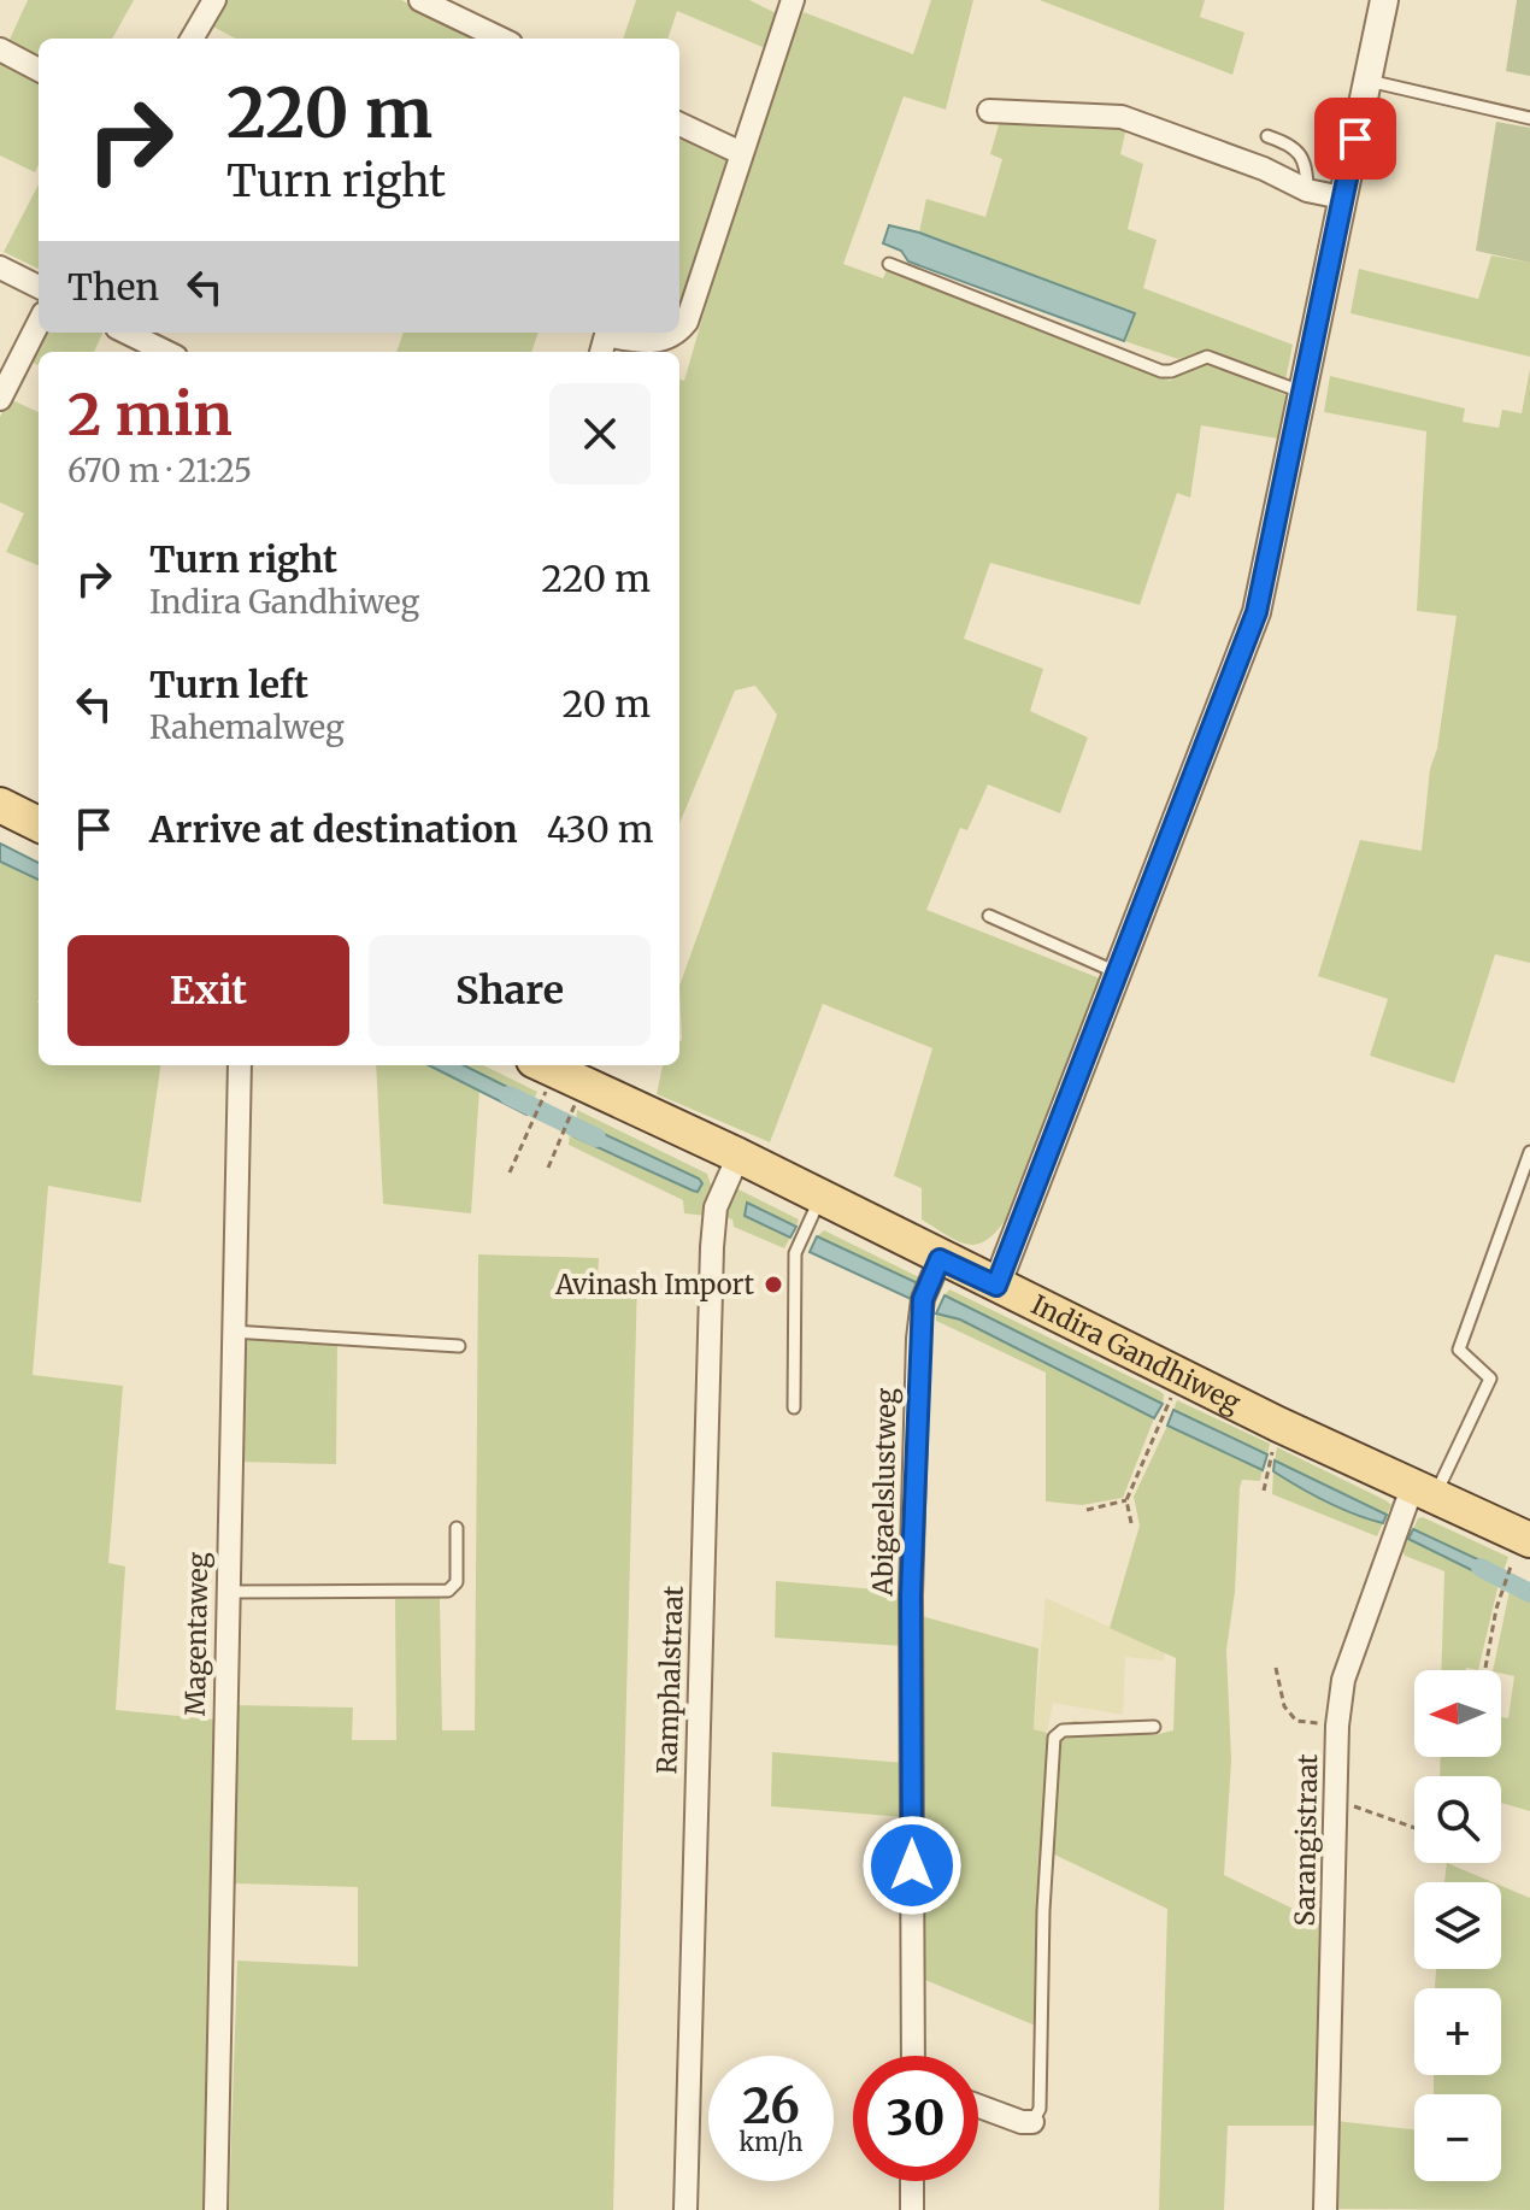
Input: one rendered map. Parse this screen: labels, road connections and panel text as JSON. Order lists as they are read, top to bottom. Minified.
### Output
{"streets":{"main road":["Indira Gandhiweg"],"street":["Abigaelslustweg","Magentaweg","Ramphalstraat","Sarangistraat"]},"crossings":[["Indira Gandhiweg","Abigaelslustweg"],["Indira Gandhiweg","Ramphalstraat"],["Indira Gandhiweg","Sarangistraat"]],"places":["Avinash Import"],"north":"left","page":{"turn":["220 m","Turn right"],"then":"Then","heading":["2 min","670 m · 21:25"],"list":[{"name":"Turn right","note":"Indira Gandhiweg","value":"220 m"},{"name":"Turn left","note":"Rahemalweg","value":"20 m"},{"name":"Arrive at destination","value":"430 m"}],"buttons":["Exit","Share"],"map_buttons":["+","−"],"speed":"26 km/h","limit":"30"}}
